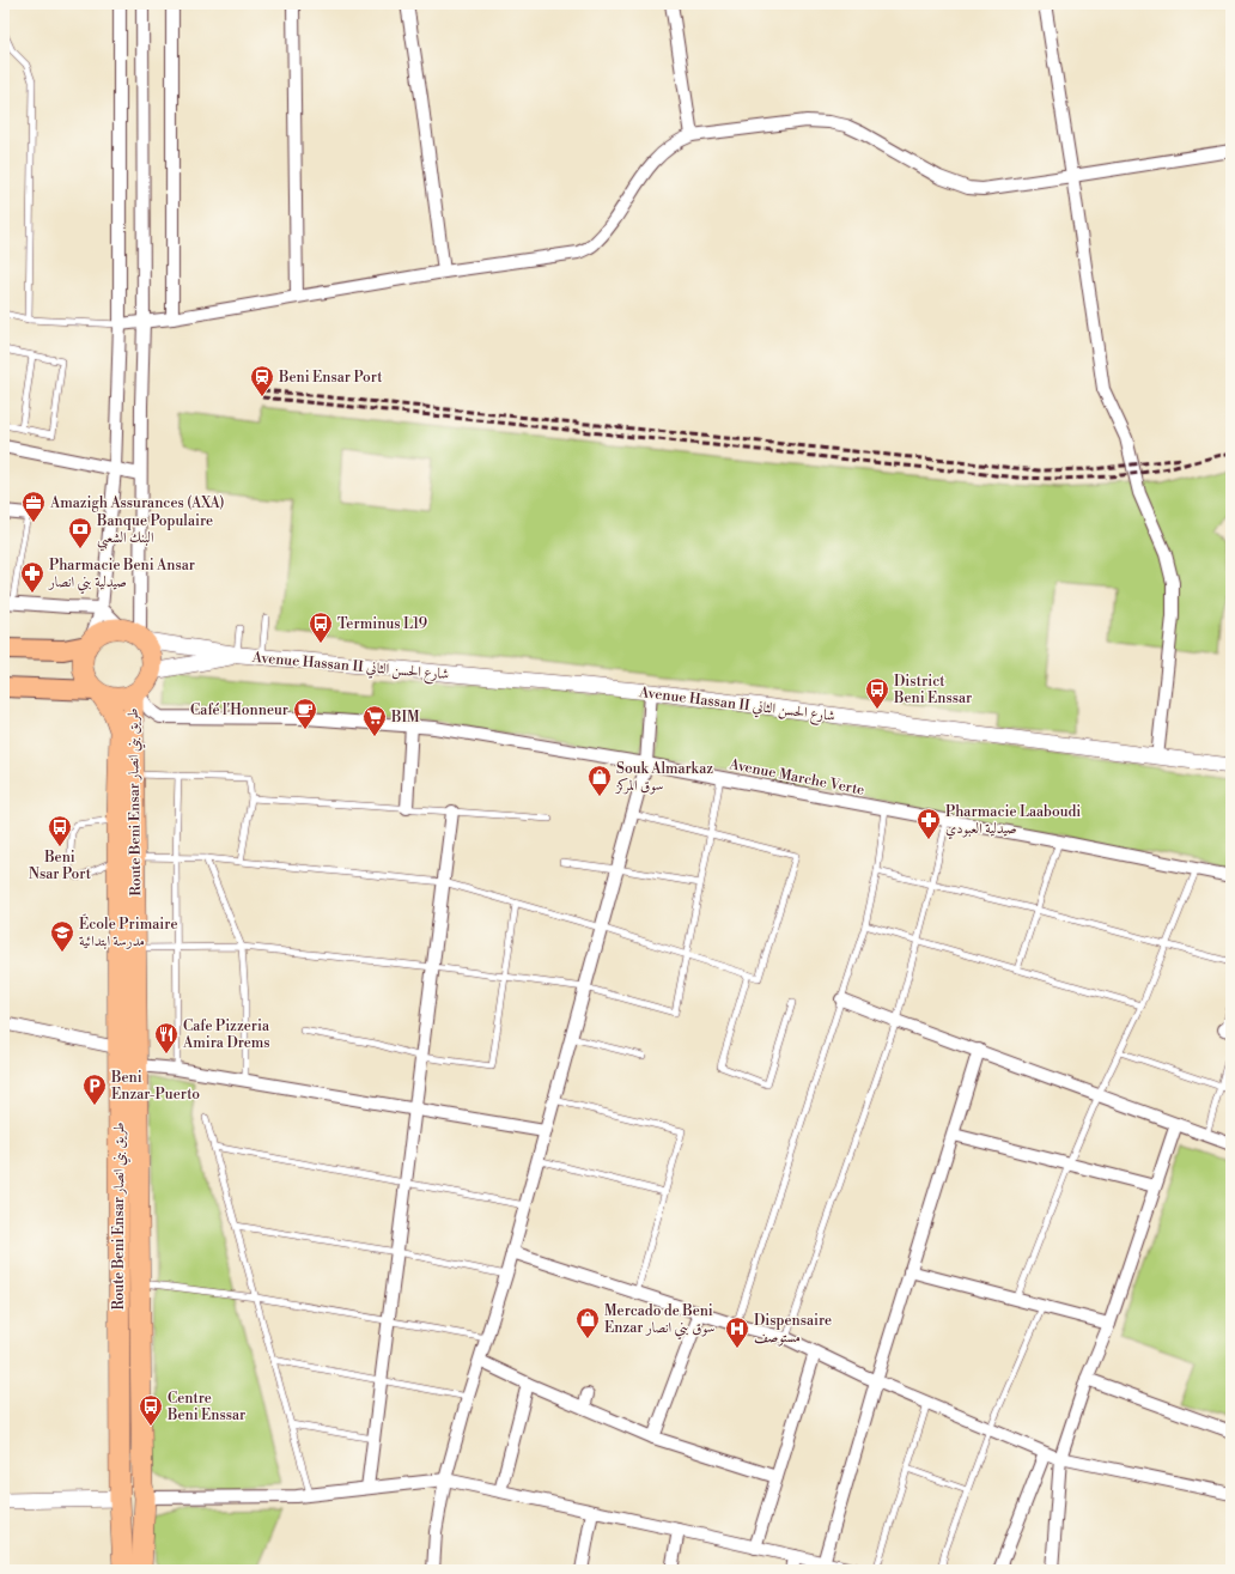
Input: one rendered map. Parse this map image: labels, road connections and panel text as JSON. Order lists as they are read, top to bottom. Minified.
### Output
{"streets":{"highway":["Route Beni Ensar طريق بني انصار"],"street":["Avenue Hassan II شارع الحسن الثاني","Avenue Marche Verte"]},"crossings":[["Avenue Hassan II شارع الحسن الثاني","Avenue Marche Verte"],["Avenue Hassan II شارع الحسن الثاني","Route Beni Ensar طريق بني انصار"],["Avenue Marche Verte","Route Beni Ensar طريق بني انصار"]],"places":{"station":["Beni Ensar Port"],"office":["Amazigh Assurances (AXA)"],"bank":["Banque Populaire البنك الشعبي"],"pharmacy":["Pharmacie Beni Ansar صيدلية بني انصار","Pharmacie Laaboudi صيدلية العبودي"],"bus stop":["Terminus L19","District Beni Enssar","Beni Nsar Port","Centre Beni Enssar"],"cafe":["Café l'Honneur"],"supermarket":["BIM"],"shop":["Souk Almarkaz سوق المركز","Mercado de Beni Enzar سوق بني انصار"],"school or university":["École Primaire مدرسة ابتدائية"],"restaurant":["Cafe Pizzeria Amira Drems"],"parking":["Beni Enzar-Puerto"],"hospital":["Dispensaire مستوصف"]}}
